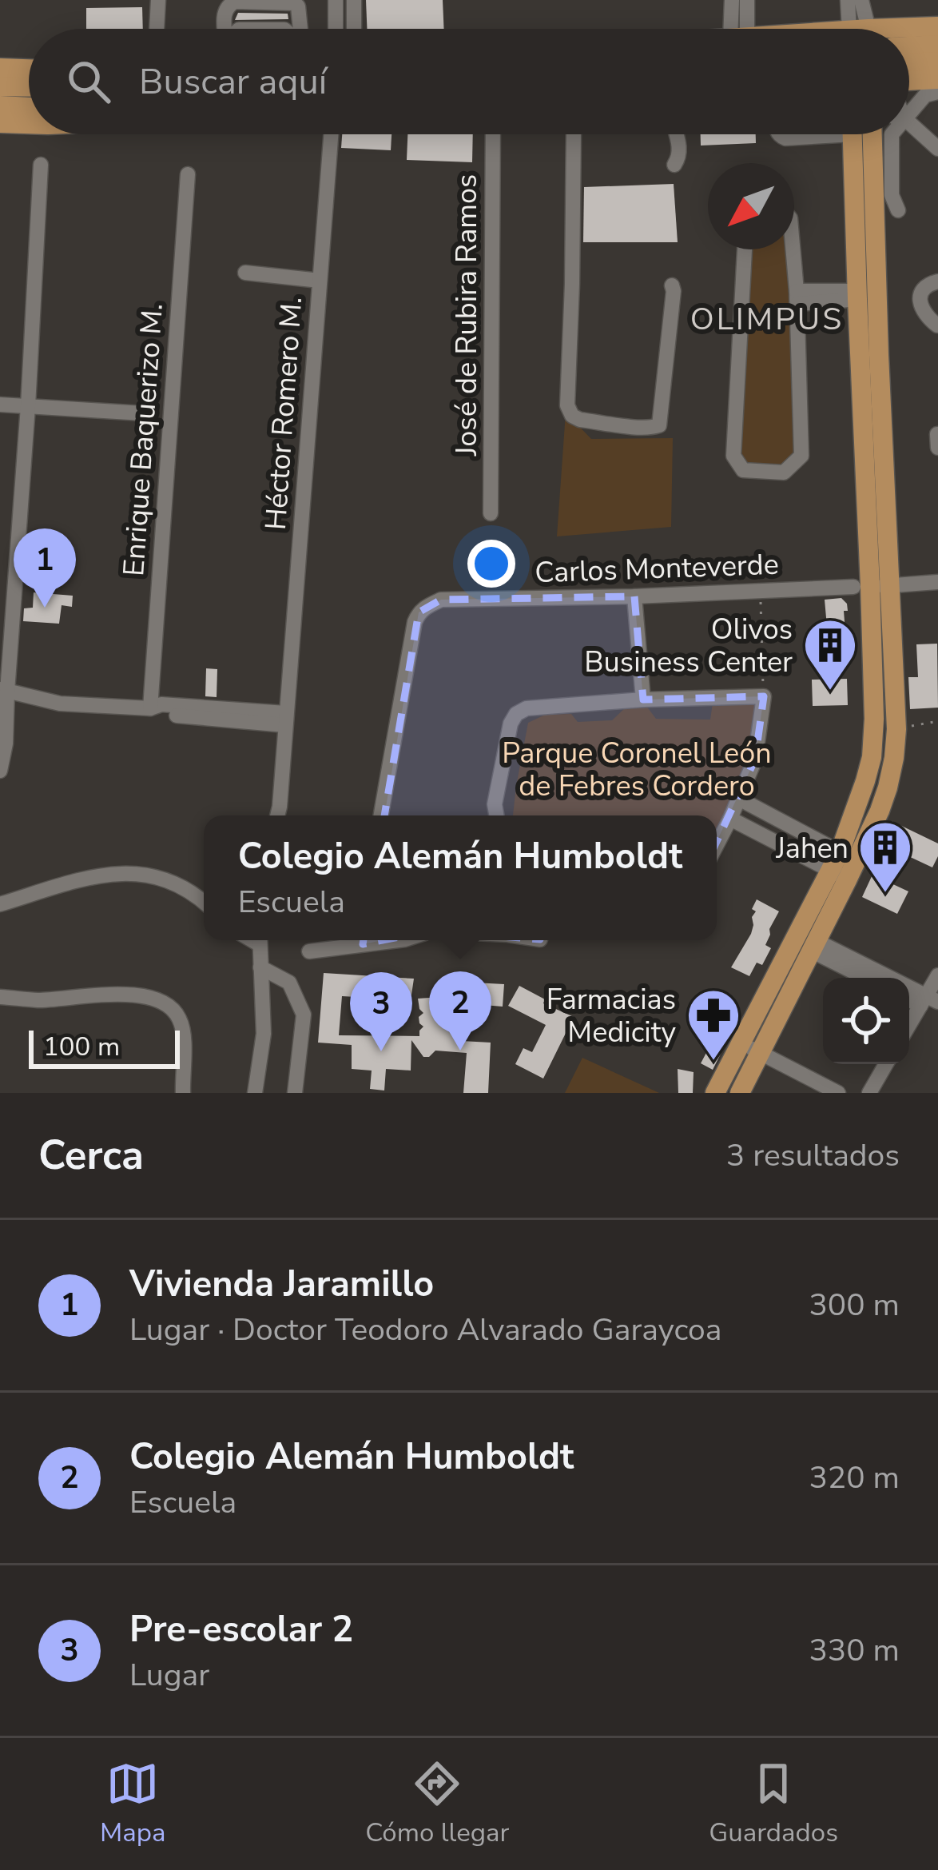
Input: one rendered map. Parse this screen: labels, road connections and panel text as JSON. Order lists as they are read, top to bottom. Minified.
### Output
{"streets":{"street":["José de Rubira Ramos","Héctor Romero M.","Enrique Baquerizo M.","Carlos Monteverde"]},"districts":["OLIMPUS"],"parks":["Parque Coronel León de Febres Cordero"],"places":{"building":["Olivos Business Center","Jahen"],"pharmacy":["Farmacias Medicity"]},"scale_bar":"100 m","north":"bottom left","page":{"search":"Buscar aquí","pins":["1","2","3"],"popup":["Colegio Alemán Humboldt","Escuela"],"scale":"100 m","heading":["Cerca","3 resultados"],"list":[{"mark":"1","name":"Vivienda Jaramillo","note":"Lugar · Doctor Teodoro Alvarado Garaycoa","value":"300 m"},{"mark":"2","name":"Colegio Alemán Humboldt","note":"Escuela","value":"320 m"},{"mark":"3","name":"Pre-escolar 2","note":"Lugar","value":"330 m"}],"nav":["Mapa","Cómo llegar","Guardados"]}}
